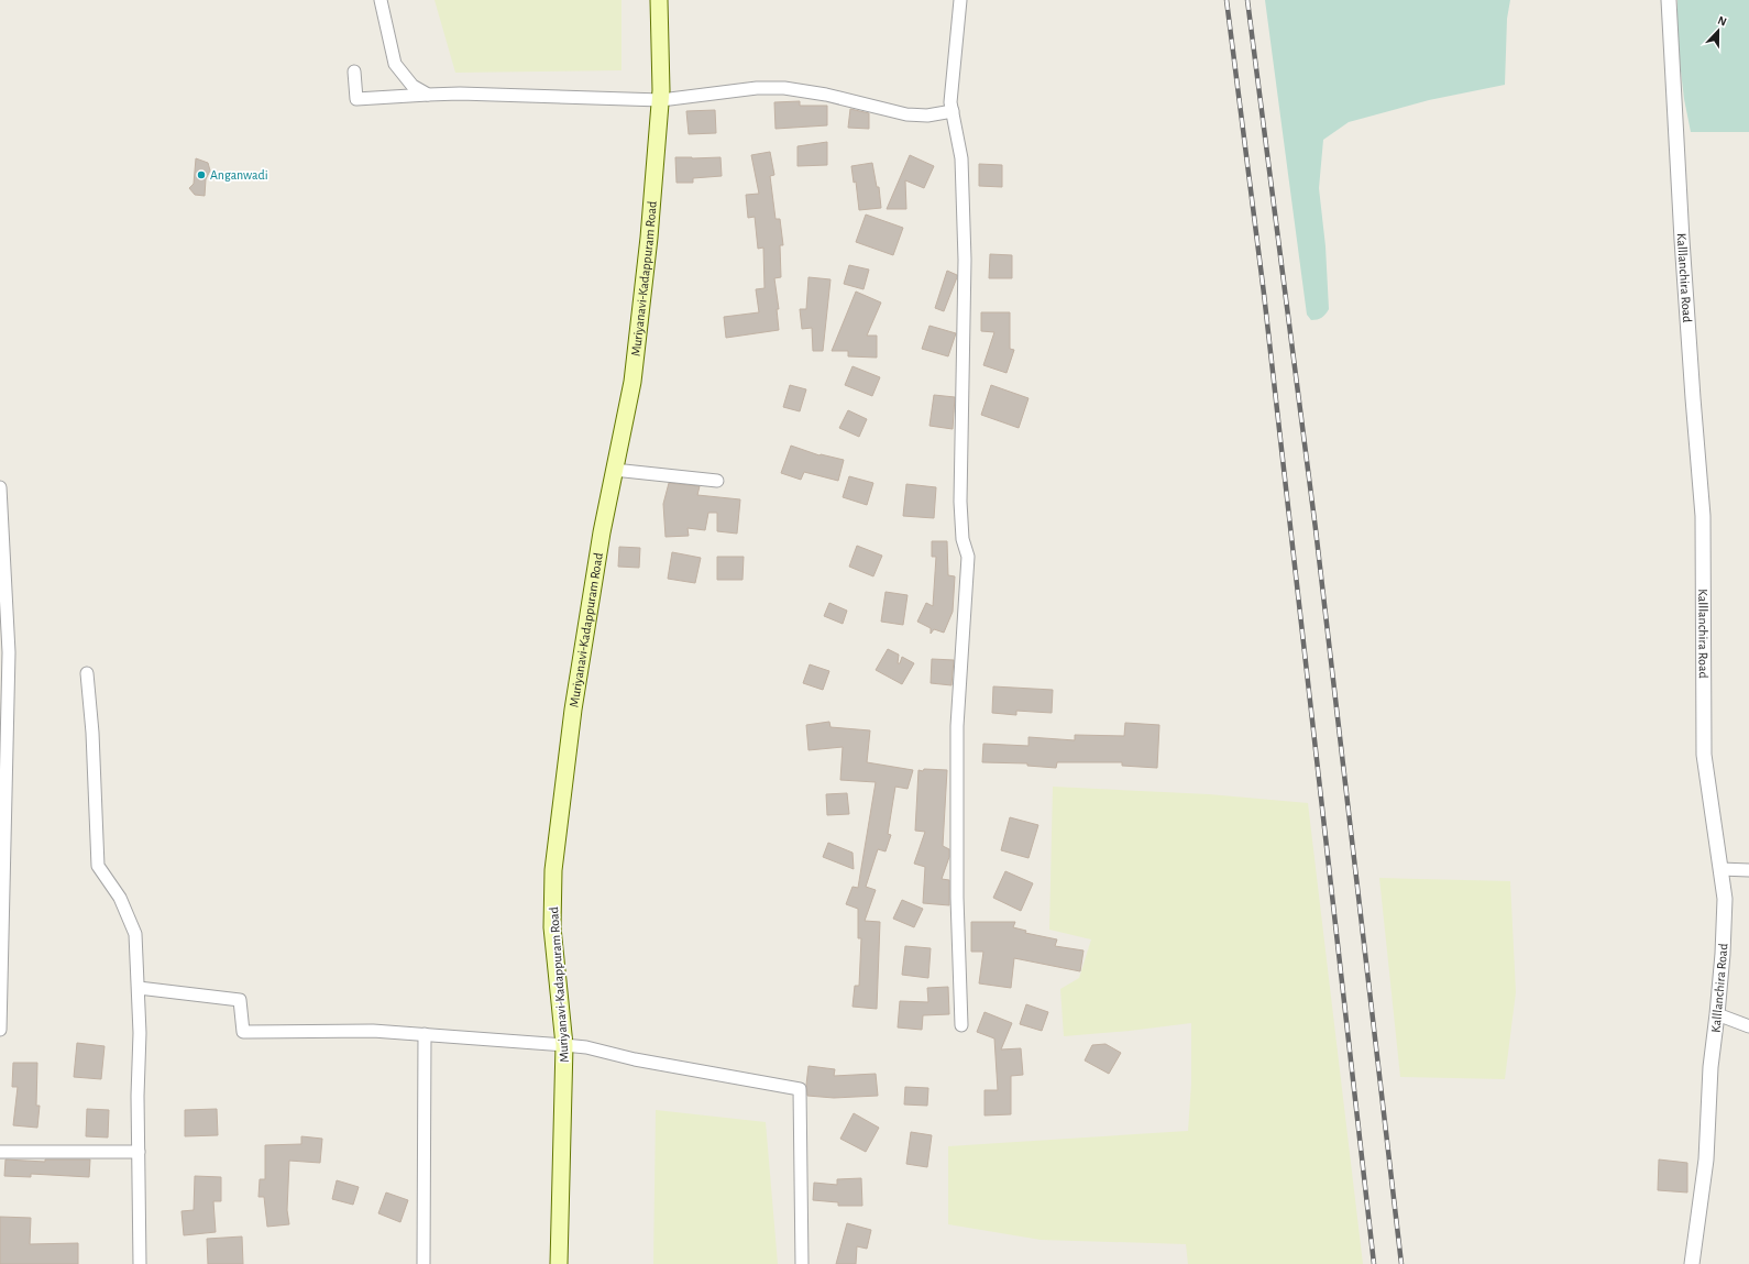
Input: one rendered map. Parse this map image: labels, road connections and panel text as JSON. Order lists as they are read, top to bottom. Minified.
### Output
{"streets":{"main road":["Muriyanavi-Kadappuram Road"],"street":["Kalllanchira Road"]},"places":["Anganwadi"],"north":"top"}
